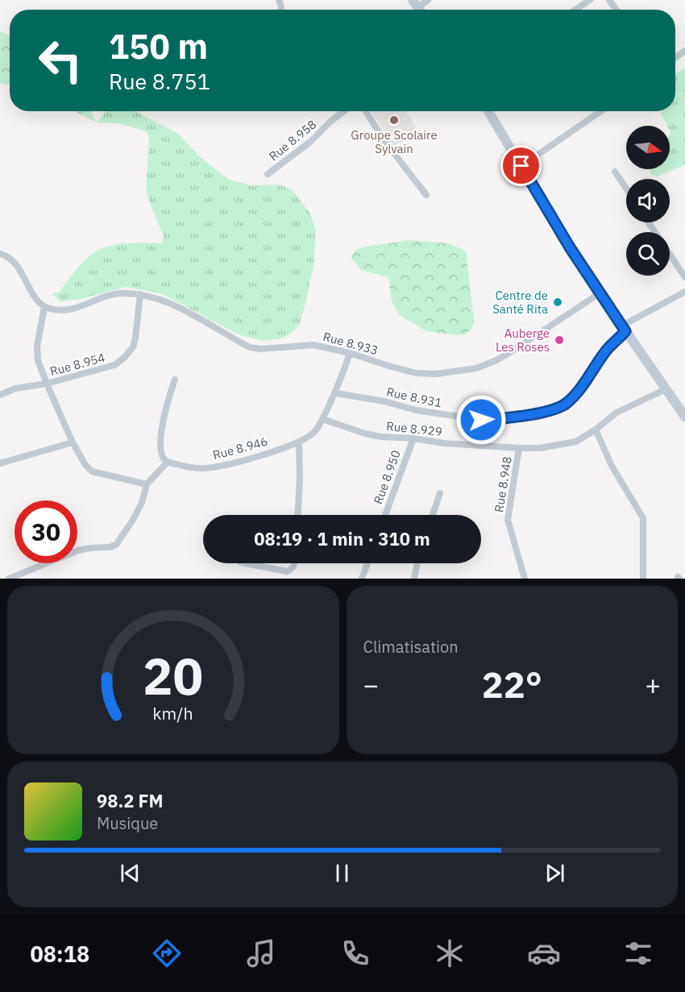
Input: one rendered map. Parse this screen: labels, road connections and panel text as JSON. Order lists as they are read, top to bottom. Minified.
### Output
{"streets":{"street":["Rue 8.958","Rue 8.933","Rue 8.954","Rue 8.931","Rue 8.929","Rue 8.946","Rue 8.950","Rue 8.948"]},"crossings":[["Rue 8.933","Rue 8.954"],["Rue 8.933","Rue 8.946"],["Rue 8.931","Rue 8.946"],["Rue 8.929","Rue 8.946"],["Rue 8.929","Rue 8.950"],["Rue 8.929","Rue 8.948"]],"places":["Groupe Scolaire Sylvain","Centre de Santé Rita","Auberge Les Roses"],"north":"right","page":{"turn":["150 m","Rue 8.751"],"limit":"30","trip":"08:19 · 1 min · 310 m","tile":"Climatisation","heat":["−","22°","+"],"song":["98.2 FM","Musique"],"tabs":"08:18","gauge":["20","km/h"]}}
